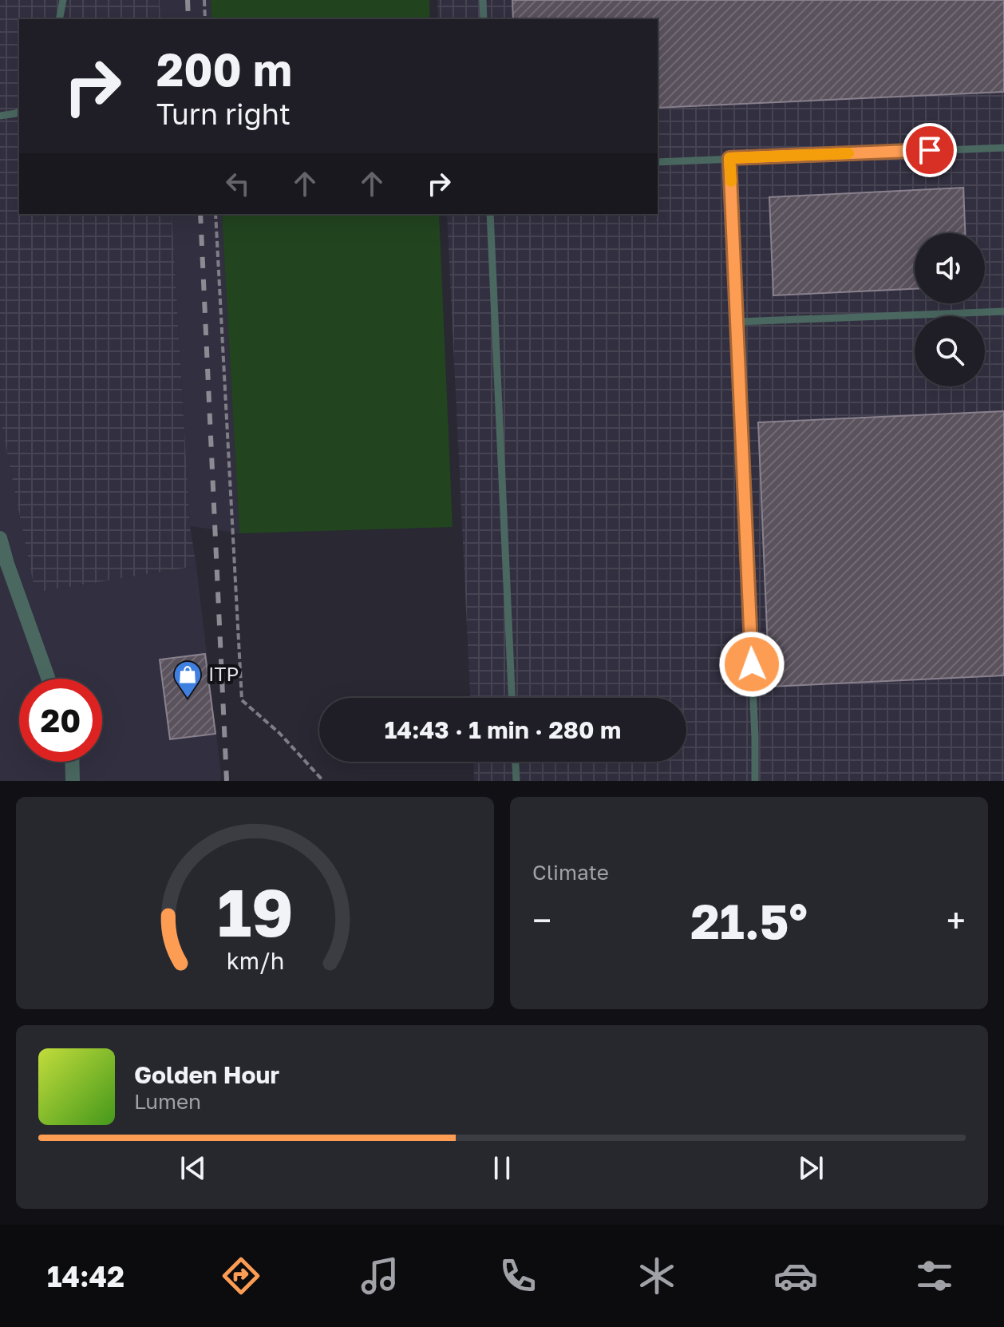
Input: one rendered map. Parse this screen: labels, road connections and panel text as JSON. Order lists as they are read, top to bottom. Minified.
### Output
{"places":{"shop":["ITP"]},"page":{"turn":["200 m","Turn right"],"limit":"20","trip":"14:43 · 1 min · 280 m","tile":"Climate","heat":["−","21.5°","+"],"song":["Golden Hour","Lumen"],"tabs":"14:42","gauge":["19","km/h"]}}
